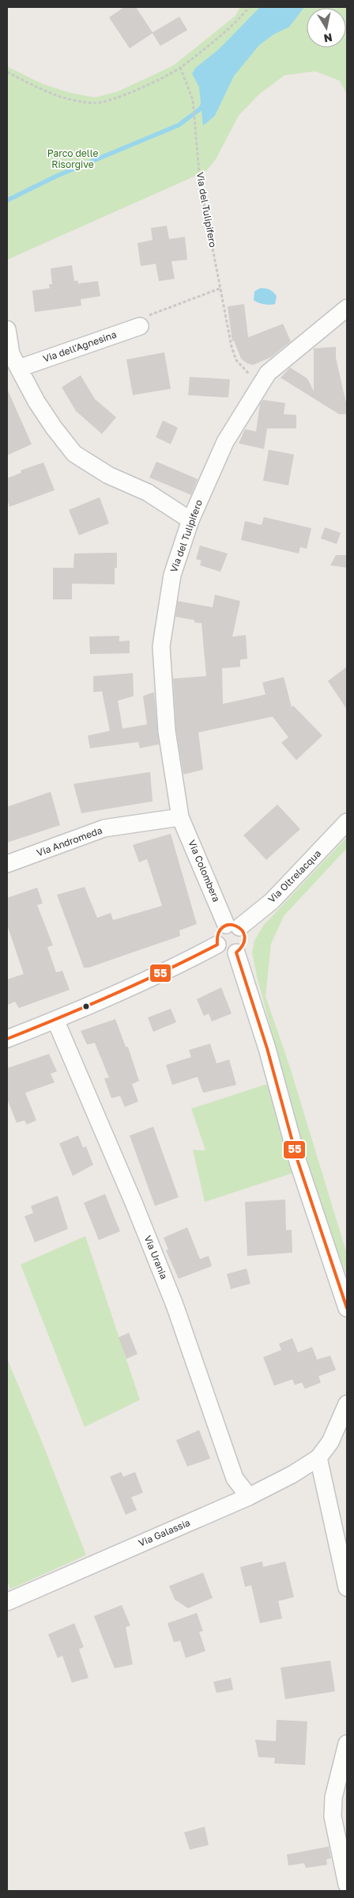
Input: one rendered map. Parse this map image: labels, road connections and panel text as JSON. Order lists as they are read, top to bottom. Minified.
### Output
{"streets":{"street":["Via del Tulipifero","Via dell'Agnesina","Via Andromeda","Via Colombera","Via Oltrelacqua","Via Urania","Via Galassia"]},"crossings":[["Via del Tulipifero","Via Andromeda"],["Via del Tulipifero","Via Colombera"],["Via Andromeda","Via Colombera"],["Via Colombera","Via Oltrelacqua"],["Via Urania","Via Galassia"]],"parks":["Parco delle Risorgive"],"lines":["transit line 55"],"north":"bottom"}
